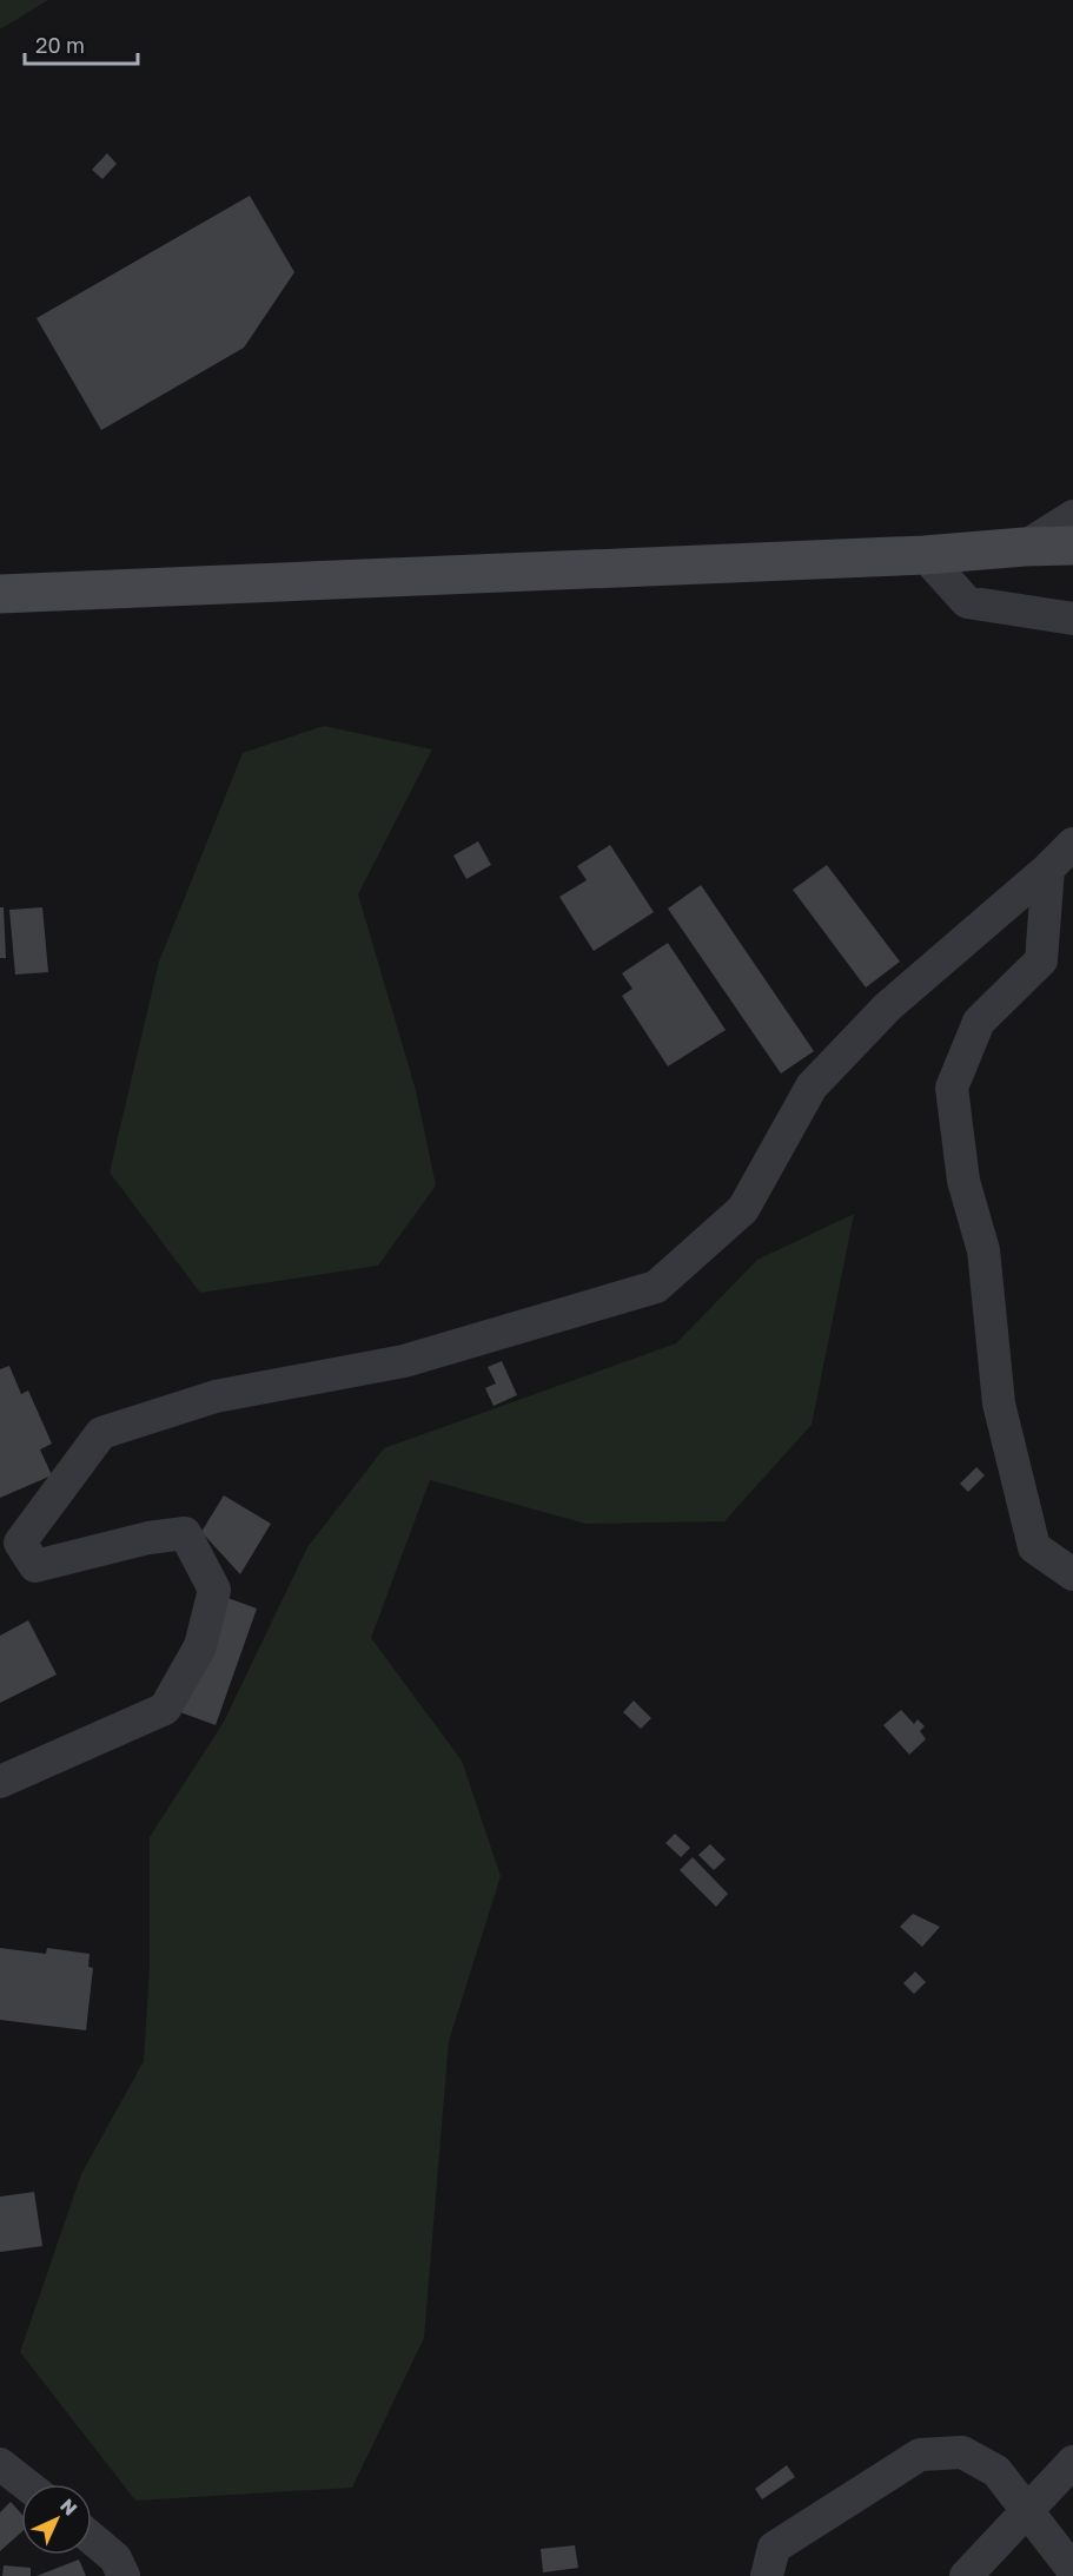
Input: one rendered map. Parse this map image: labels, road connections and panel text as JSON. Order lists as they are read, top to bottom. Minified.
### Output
{"scale_bar":"20 m","north":"top right"}
